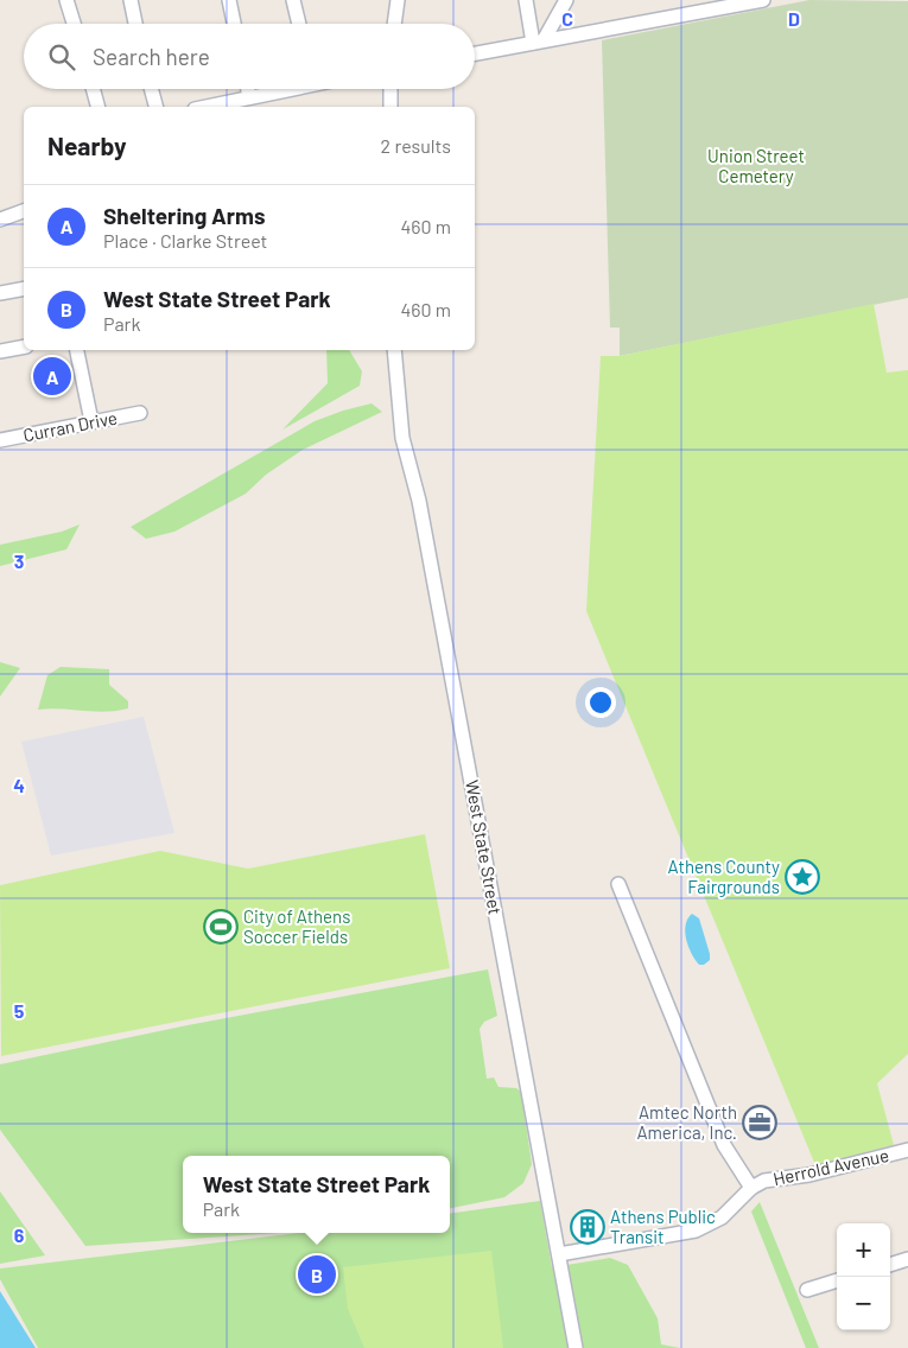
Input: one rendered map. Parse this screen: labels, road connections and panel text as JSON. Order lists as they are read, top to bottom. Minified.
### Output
{"streets":{"street":["Curran Drive","West State Street","Herrold Avenue"]},"crossings":[["West State Street","Herrold Avenue"]],"parks":["Union Street Cemetery"],"places":{"place":["Athens County Fairgrounds"],"sports":["City of Athens Soccer Fields"],"office":["Amtec North America, Inc."],"building":["Athens Public Transit"]},"page":{"search":"Search here","heading":["Nearby","2 results"],"list":[{"mark":"A","name":"Sheltering Arms","note":"Place · Clarke Street","value":"460 m"},{"mark":"B","name":"West State Street Park","note":"Park","value":"460 m"}],"pins":["A","B"],"popup":["West State Street Park","Park"],"map_buttons":["+","−"]},"grid":{"columns":["C","D"],"rows":["3","4","5","6"]}}
